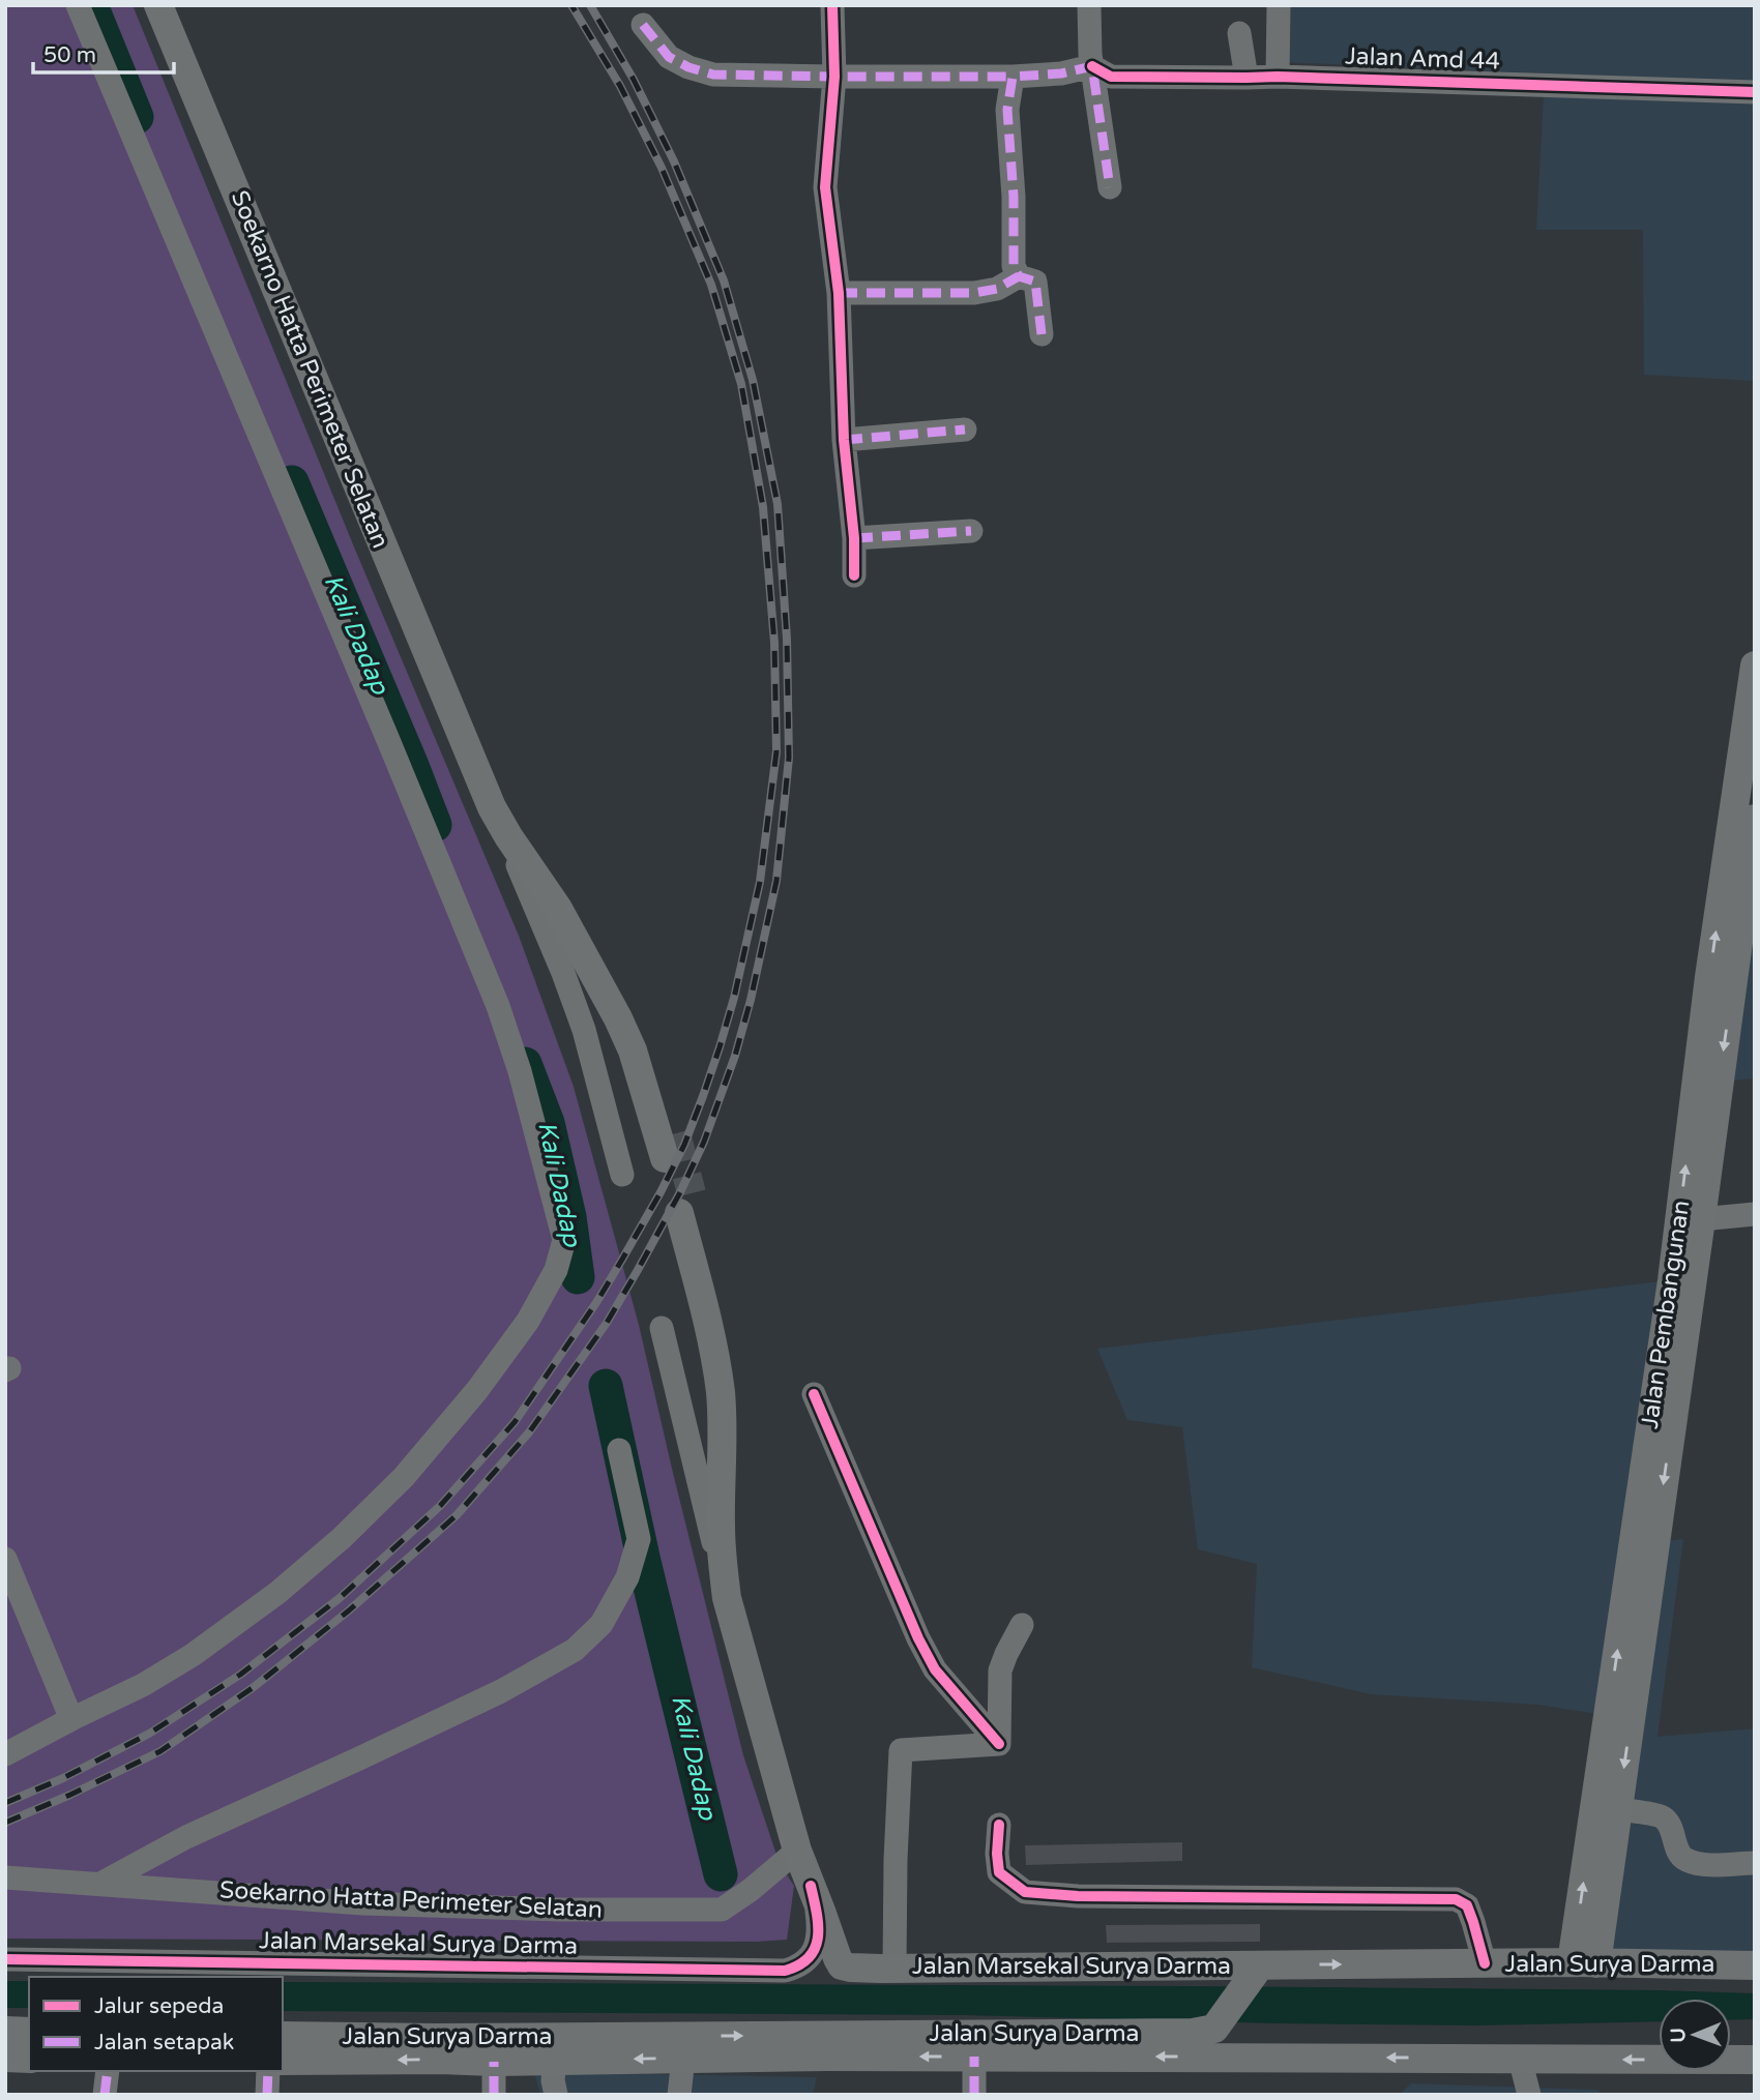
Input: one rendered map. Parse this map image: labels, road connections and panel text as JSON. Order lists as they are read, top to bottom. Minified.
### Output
{"streets":{"main road":["Soekarno Hatta Perimeter Selatan","Jalan Pembangunan","Jalan Marsekal Surya Darma","Jalan Surya Darma"],"street":["Jalan Amd 44"]},"crossings":[["Jalan Pembangunan","Jalan Surya Darma"],["Jalan Marsekal Surya Darma","Jalan Surya Darma"]],"water":["Kali Dadap"],"legend":["Jalur sepeda","Jalan setapak"],"scale_bar":"50 m","north":"left"}
